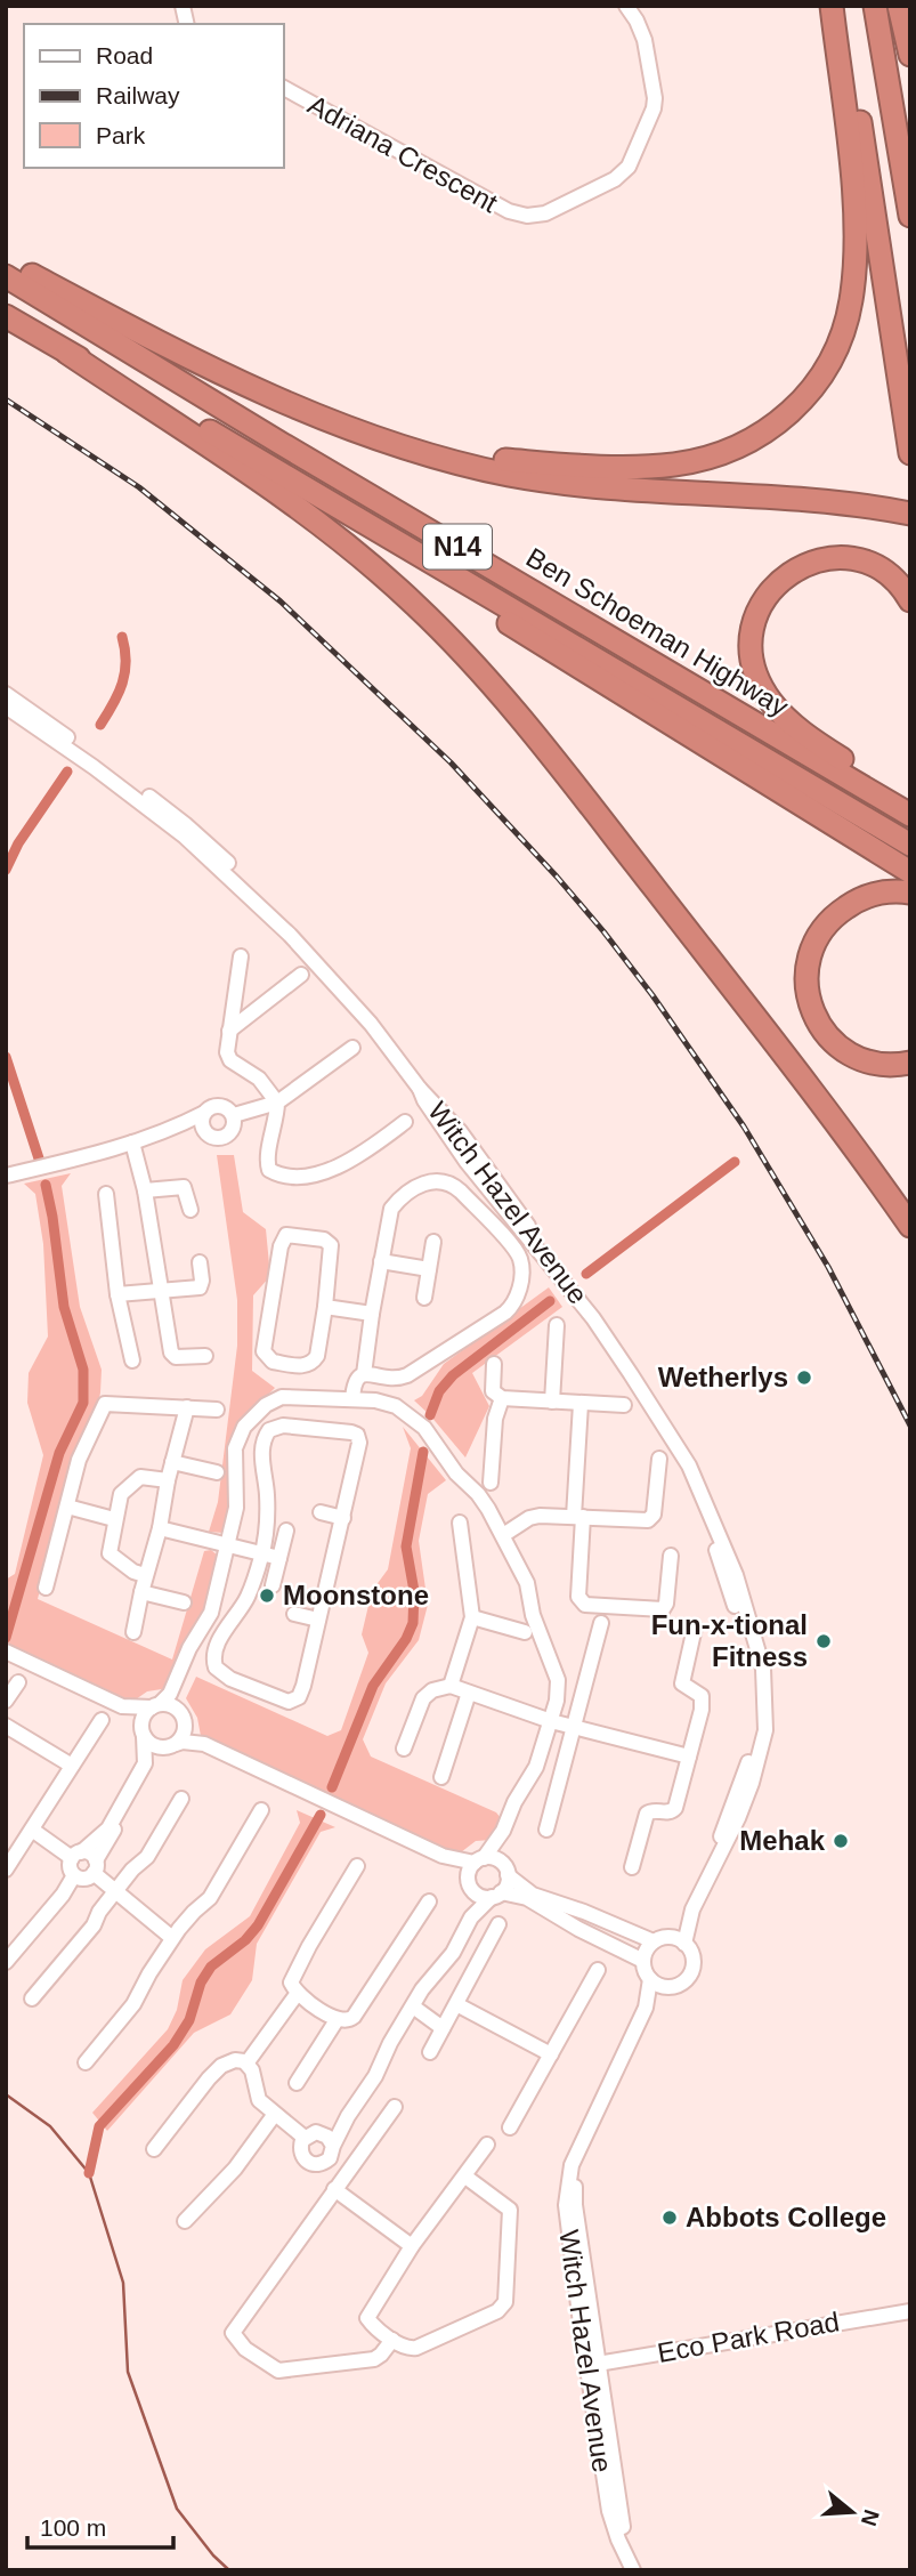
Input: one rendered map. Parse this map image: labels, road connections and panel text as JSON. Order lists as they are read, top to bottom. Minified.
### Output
{"streets":{"highway":["N14","Ben Schoeman Highway"],"street":["Adriana Crescent","Witch Hazel Avenue","Eco Park Road"]},"crossings":[["Witch Hazel Avenue","Eco Park Road"]],"places":["Wetherlys","Moonstone","Fun-x-tional Fitness","Mehak","Abbots College"],"legend":["Road","Railway","Park"],"scale_bar":"100 m","north":"right"}
